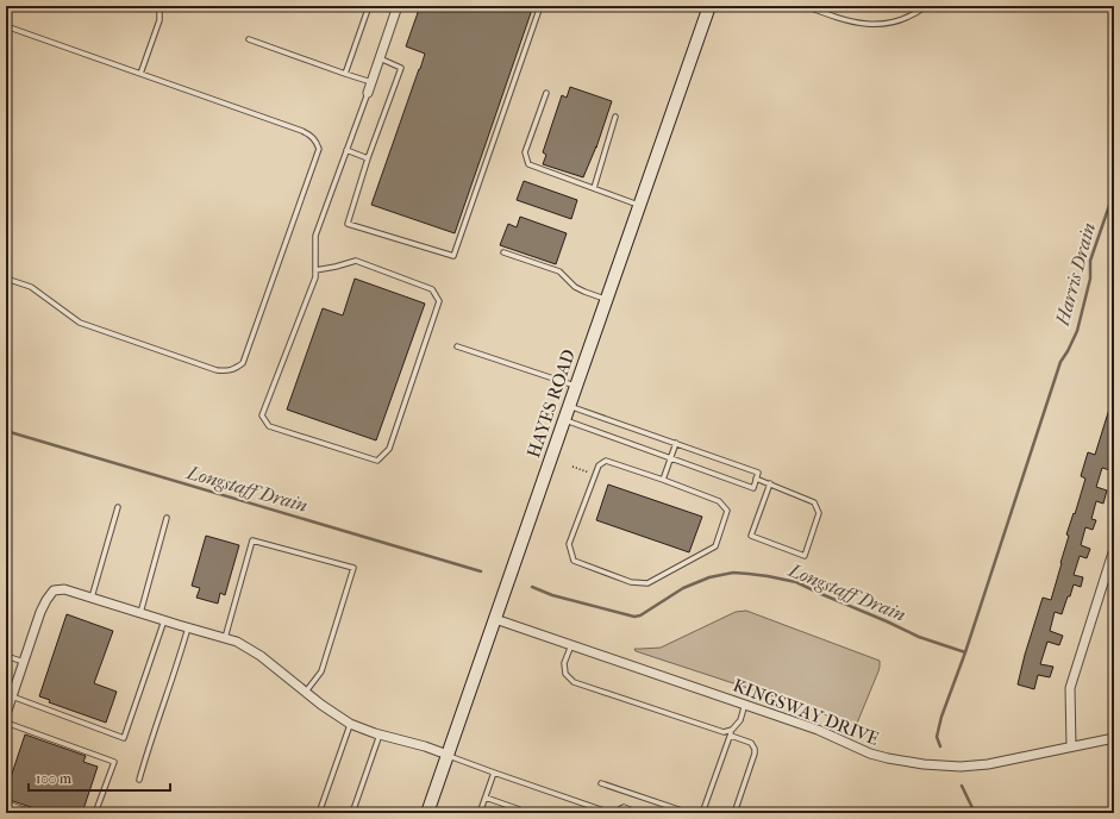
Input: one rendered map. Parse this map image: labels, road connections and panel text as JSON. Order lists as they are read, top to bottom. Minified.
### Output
{"streets":{"main road":["HAYES ROAD"],"street":["KINGSWAY DRIVE"]},"crossings":[["HAYES ROAD","KINGSWAY DRIVE"]],"water":["Harris Drain","Longstaff Drain"],"scale_bar":"100 m"}
